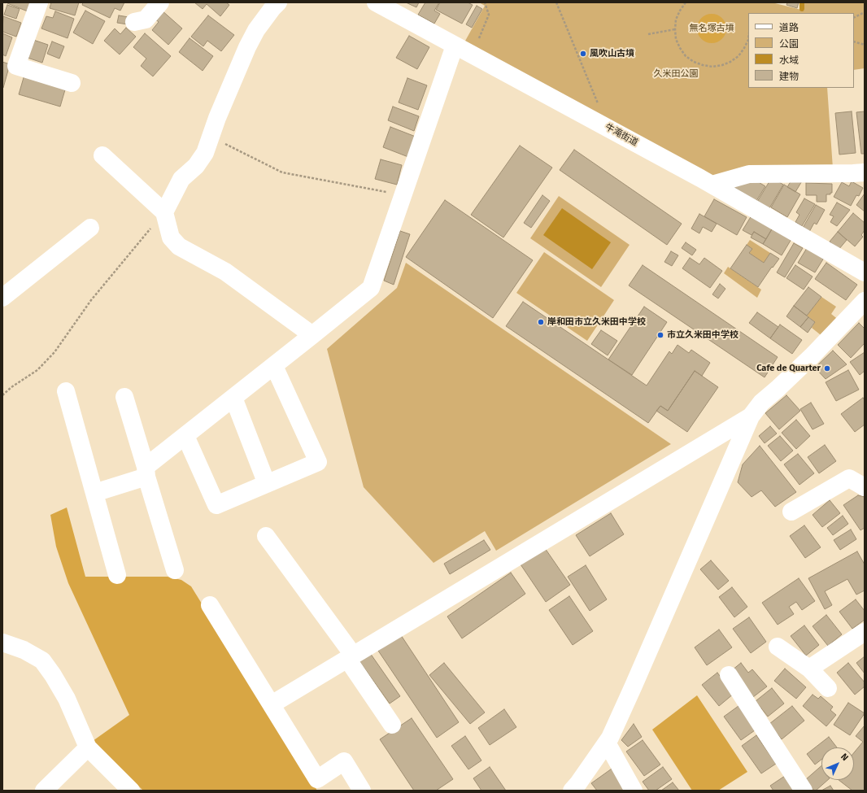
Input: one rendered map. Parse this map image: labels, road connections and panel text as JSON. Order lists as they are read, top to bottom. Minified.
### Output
{"streets":{"street":["牛滝街道"]},"parks":["無名塚古墳","久米田公園"],"places":["風吹山古墳","岸和田市立久米田中学校","市立久米田中学校","Cafe de Quarter"],"legend":["道路","公園","水域","建物"],"north":"top right"}
